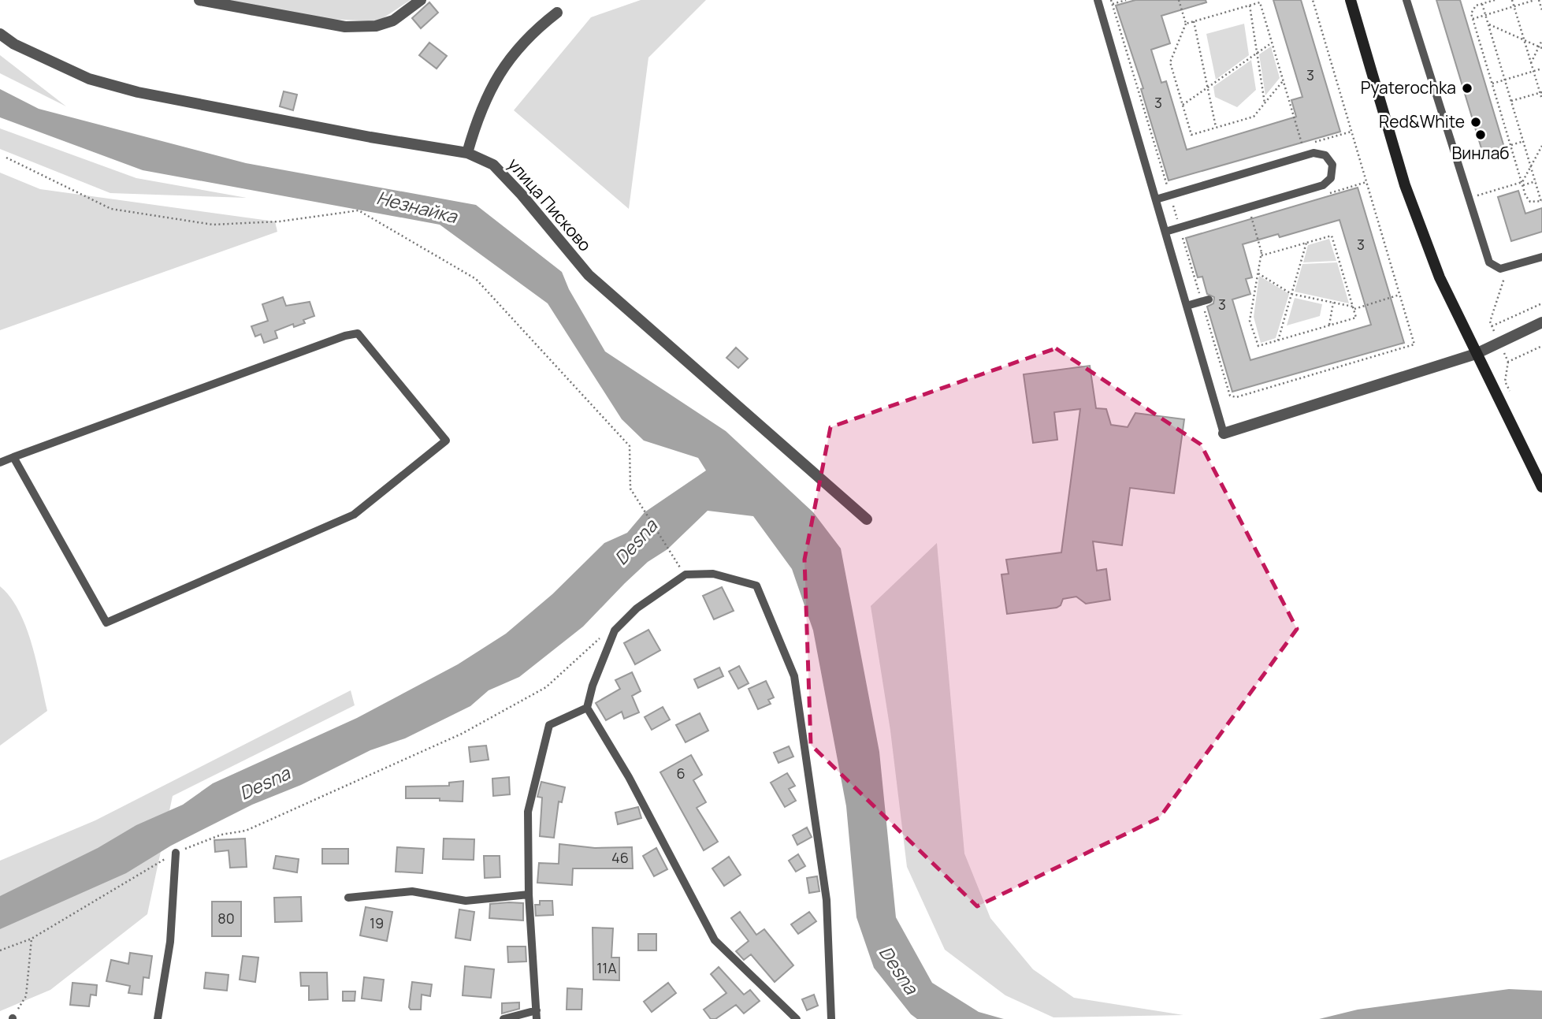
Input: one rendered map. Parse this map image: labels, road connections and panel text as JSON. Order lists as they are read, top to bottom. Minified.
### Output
{"streets":{"street":["улица Писково"]},"water":["Незнайка","Desna"],"places":["Pyaterochka","Red&White","Винлаб"],"house_numbers":["3","3","3","3","6","46","80","19","11А"]}
